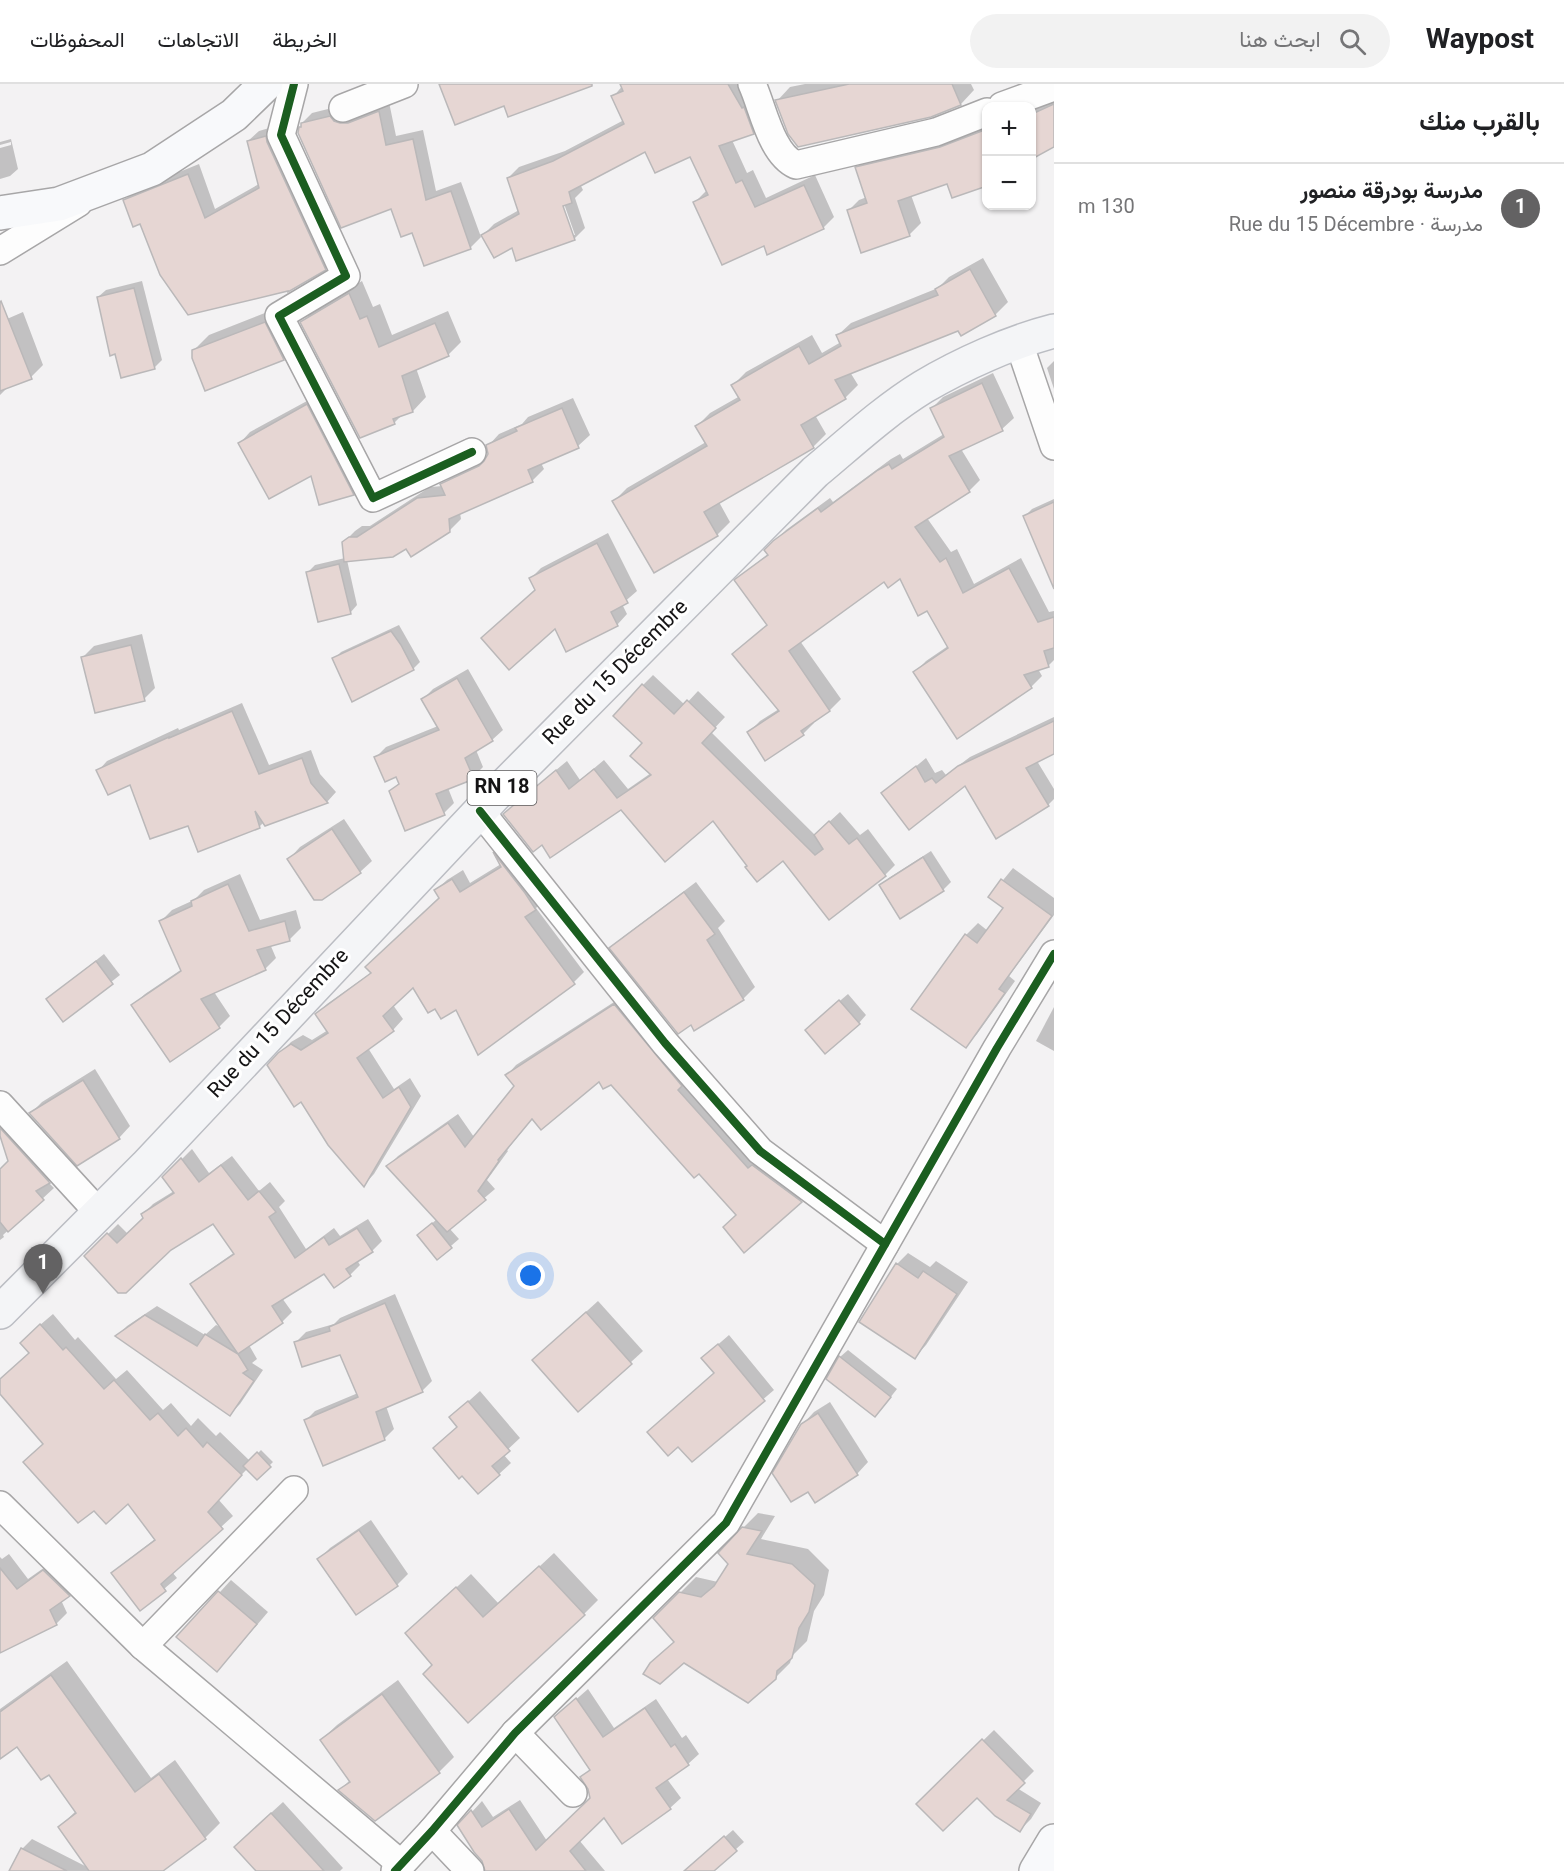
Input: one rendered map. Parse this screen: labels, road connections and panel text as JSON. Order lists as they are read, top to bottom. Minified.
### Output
{"streets":{"main road":["Rue du 15 Décembre","RN 18"]},"page":{"header":"Waypost","search":"ابحث هنا","nav":["الخريطة","الاتجاهات","المحفوظات"],"heading":"بالقرب منك","map_buttons":["+","−"],"list":[{"mark":"1","name":"مدرسة بودرقة منصور","note":"مدرسة · Rue du 15 Décembre","value":"130 m"}],"pins":"1"}}
